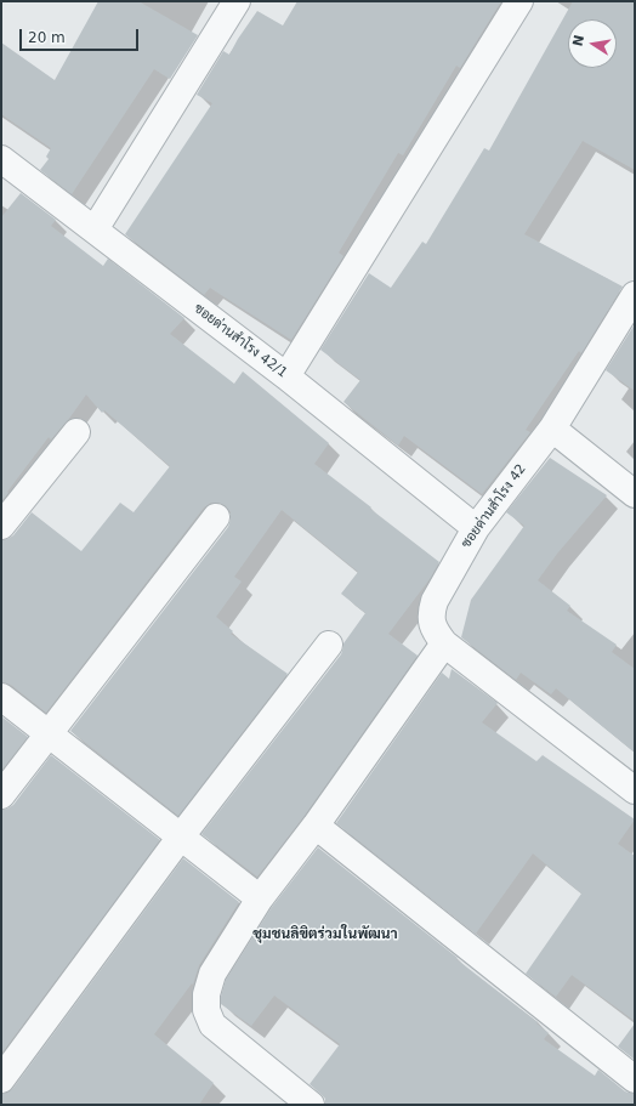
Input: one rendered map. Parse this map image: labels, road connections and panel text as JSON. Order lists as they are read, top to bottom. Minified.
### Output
{"streets":{"street":["ซอยด่านสำโรง 42/1","ซอยด่านสำโรง 42"]},"crossings":[["ซอยด่านสำโรง 42/1","ซอยด่านสำโรง 42"]],"districts":["ชุมชนลิขิตร่วมในพัฒนา"],"scale_bar":"20 m","north":"left"}
